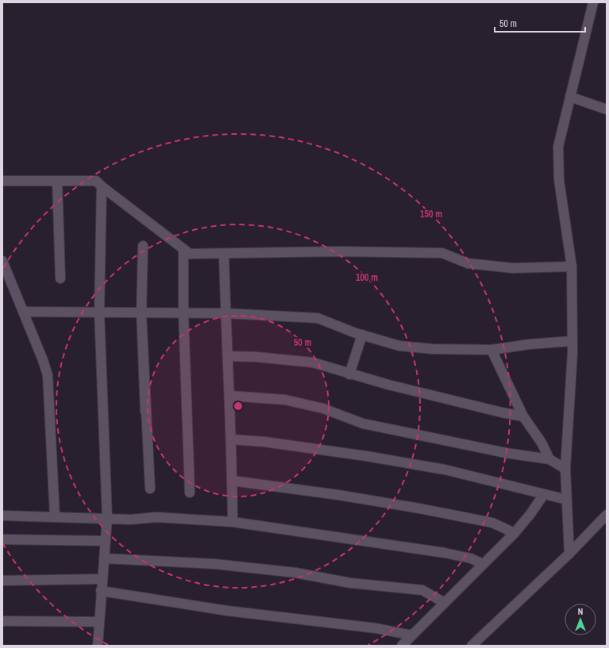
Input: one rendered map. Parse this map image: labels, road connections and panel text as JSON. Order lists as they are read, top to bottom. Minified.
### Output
{"scale_bar":"50 m","north":"top","rings":["150 m","100 m","50 m"]}
